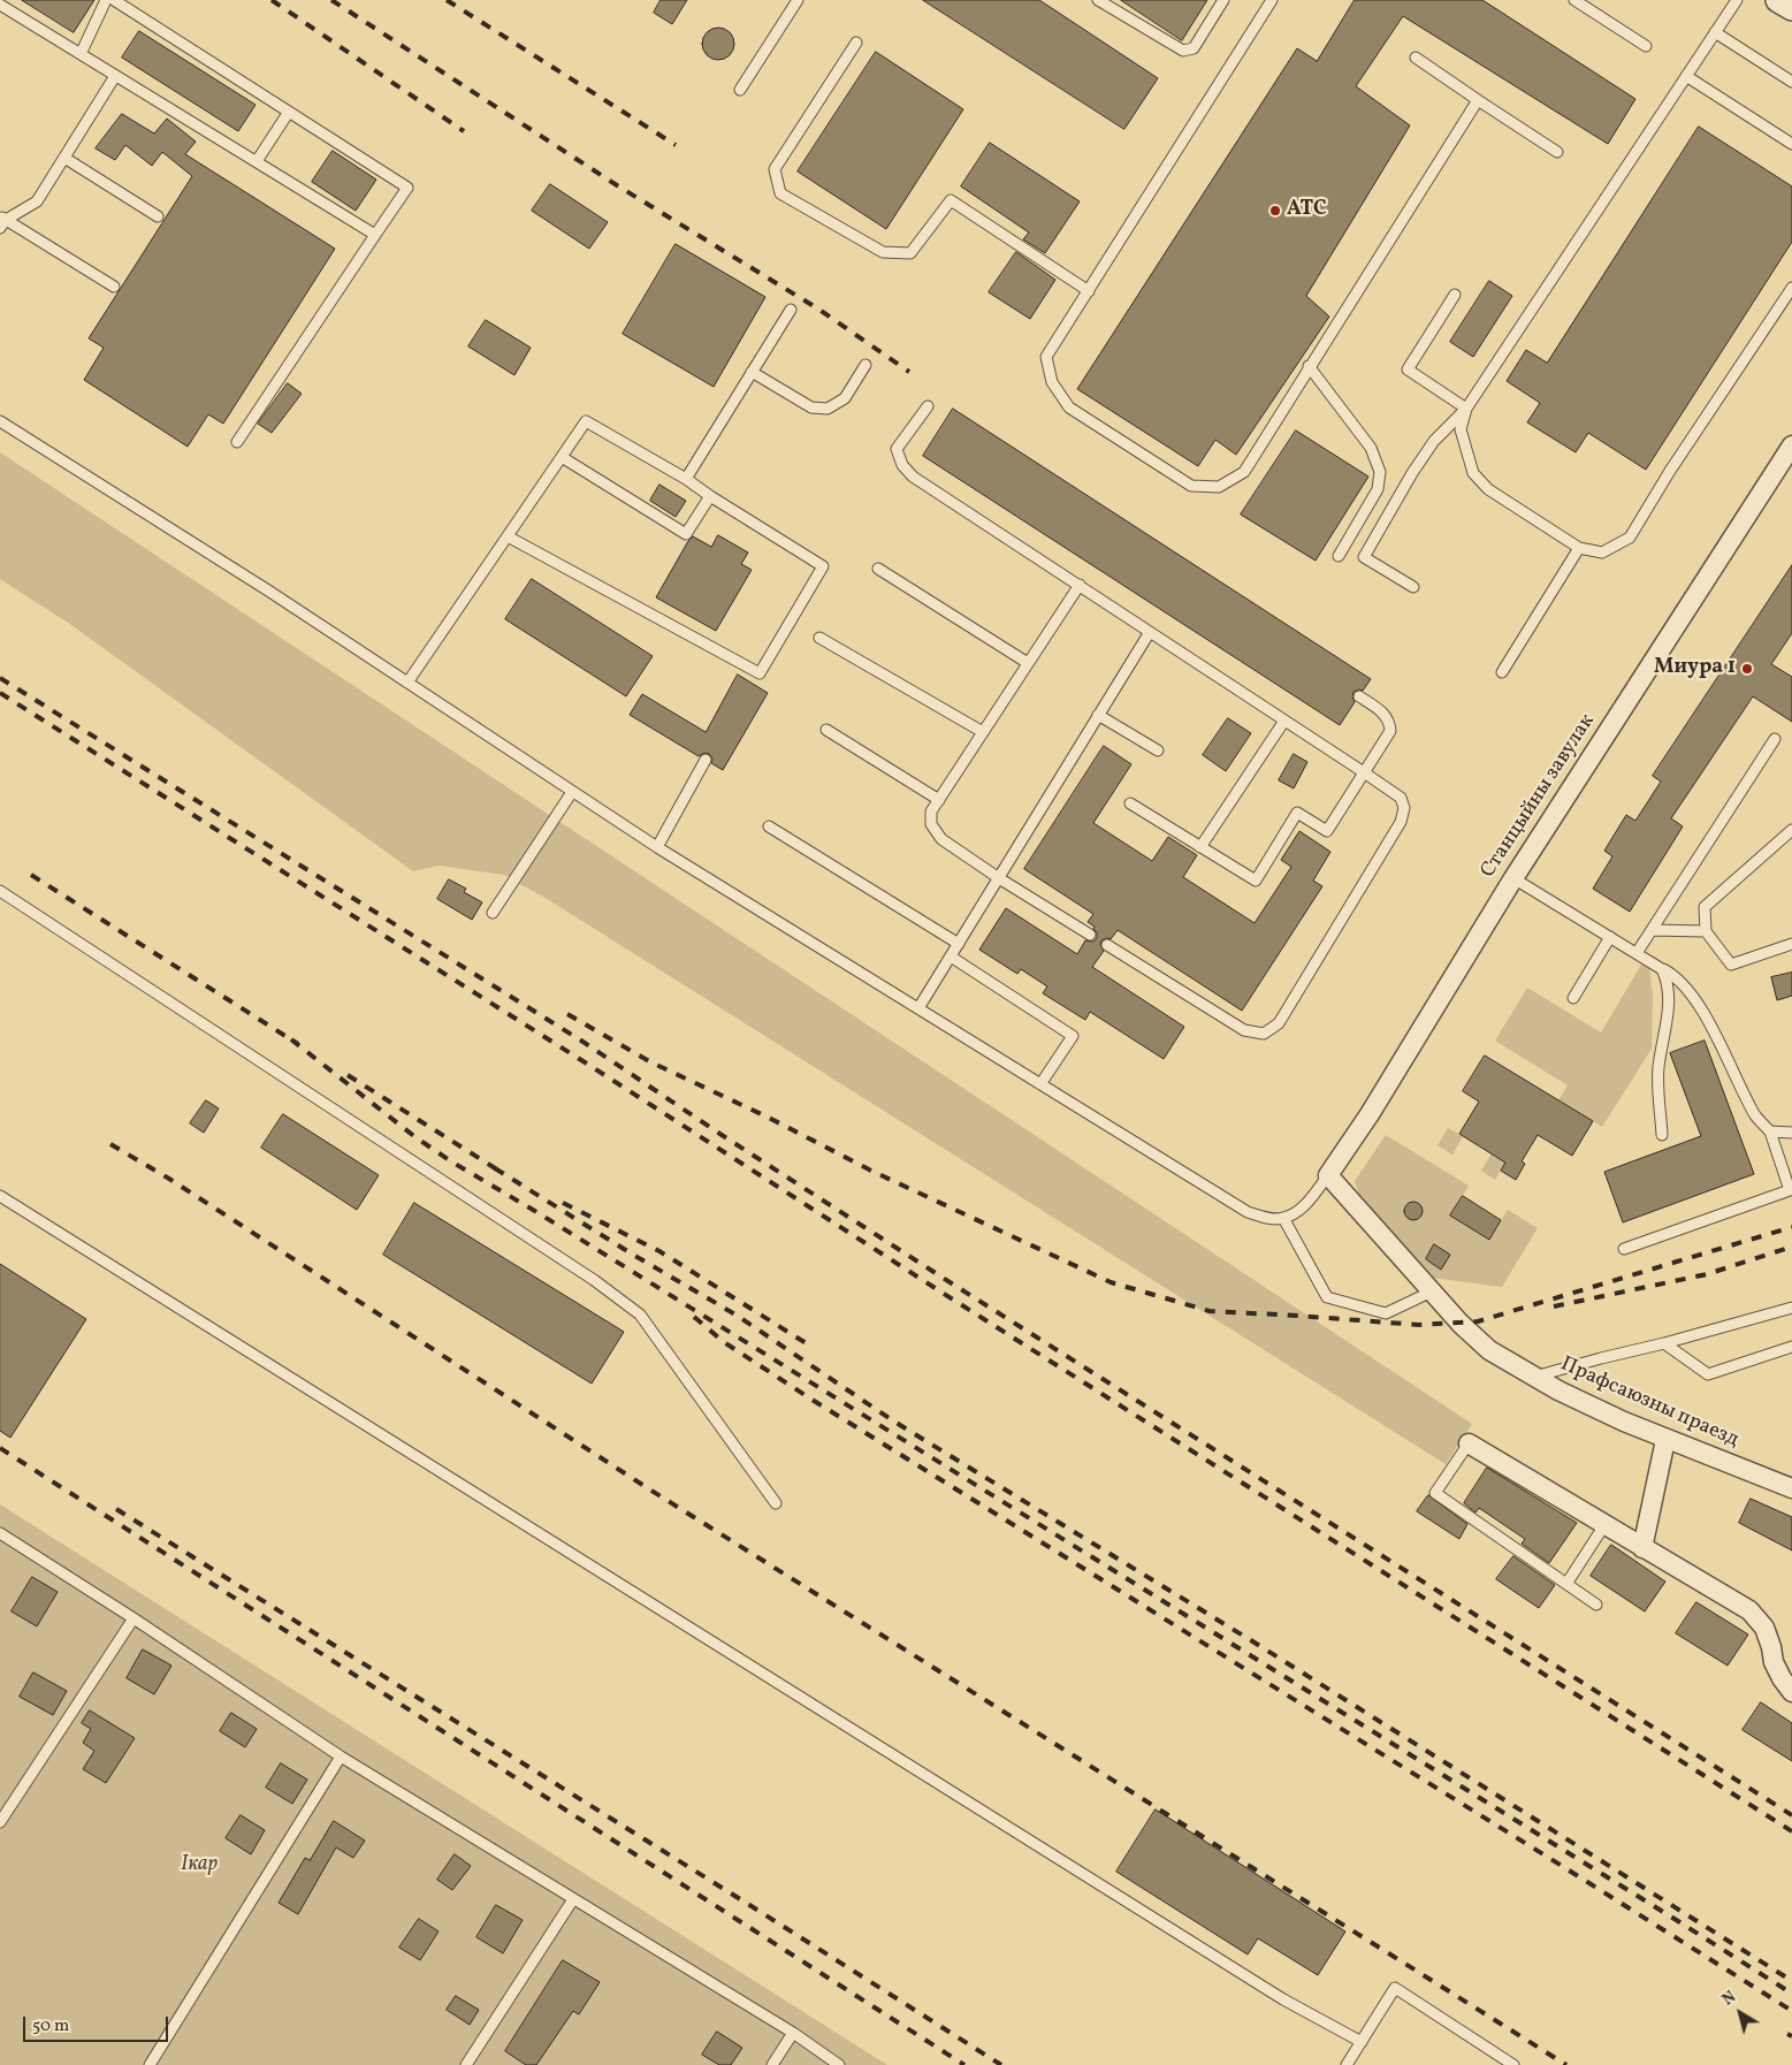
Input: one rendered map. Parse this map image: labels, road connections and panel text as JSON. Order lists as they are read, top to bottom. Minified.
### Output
{"streets":{"street":["Станцыйны завулак","Прафсаюзны праезд"]},"crossings":[["Станцыйны завулак","Прафсаюзны праезд"]],"parks":["Ікар"],"places":["АТС","Миура 1"],"scale_bar":"50 m","north":"top left"}
